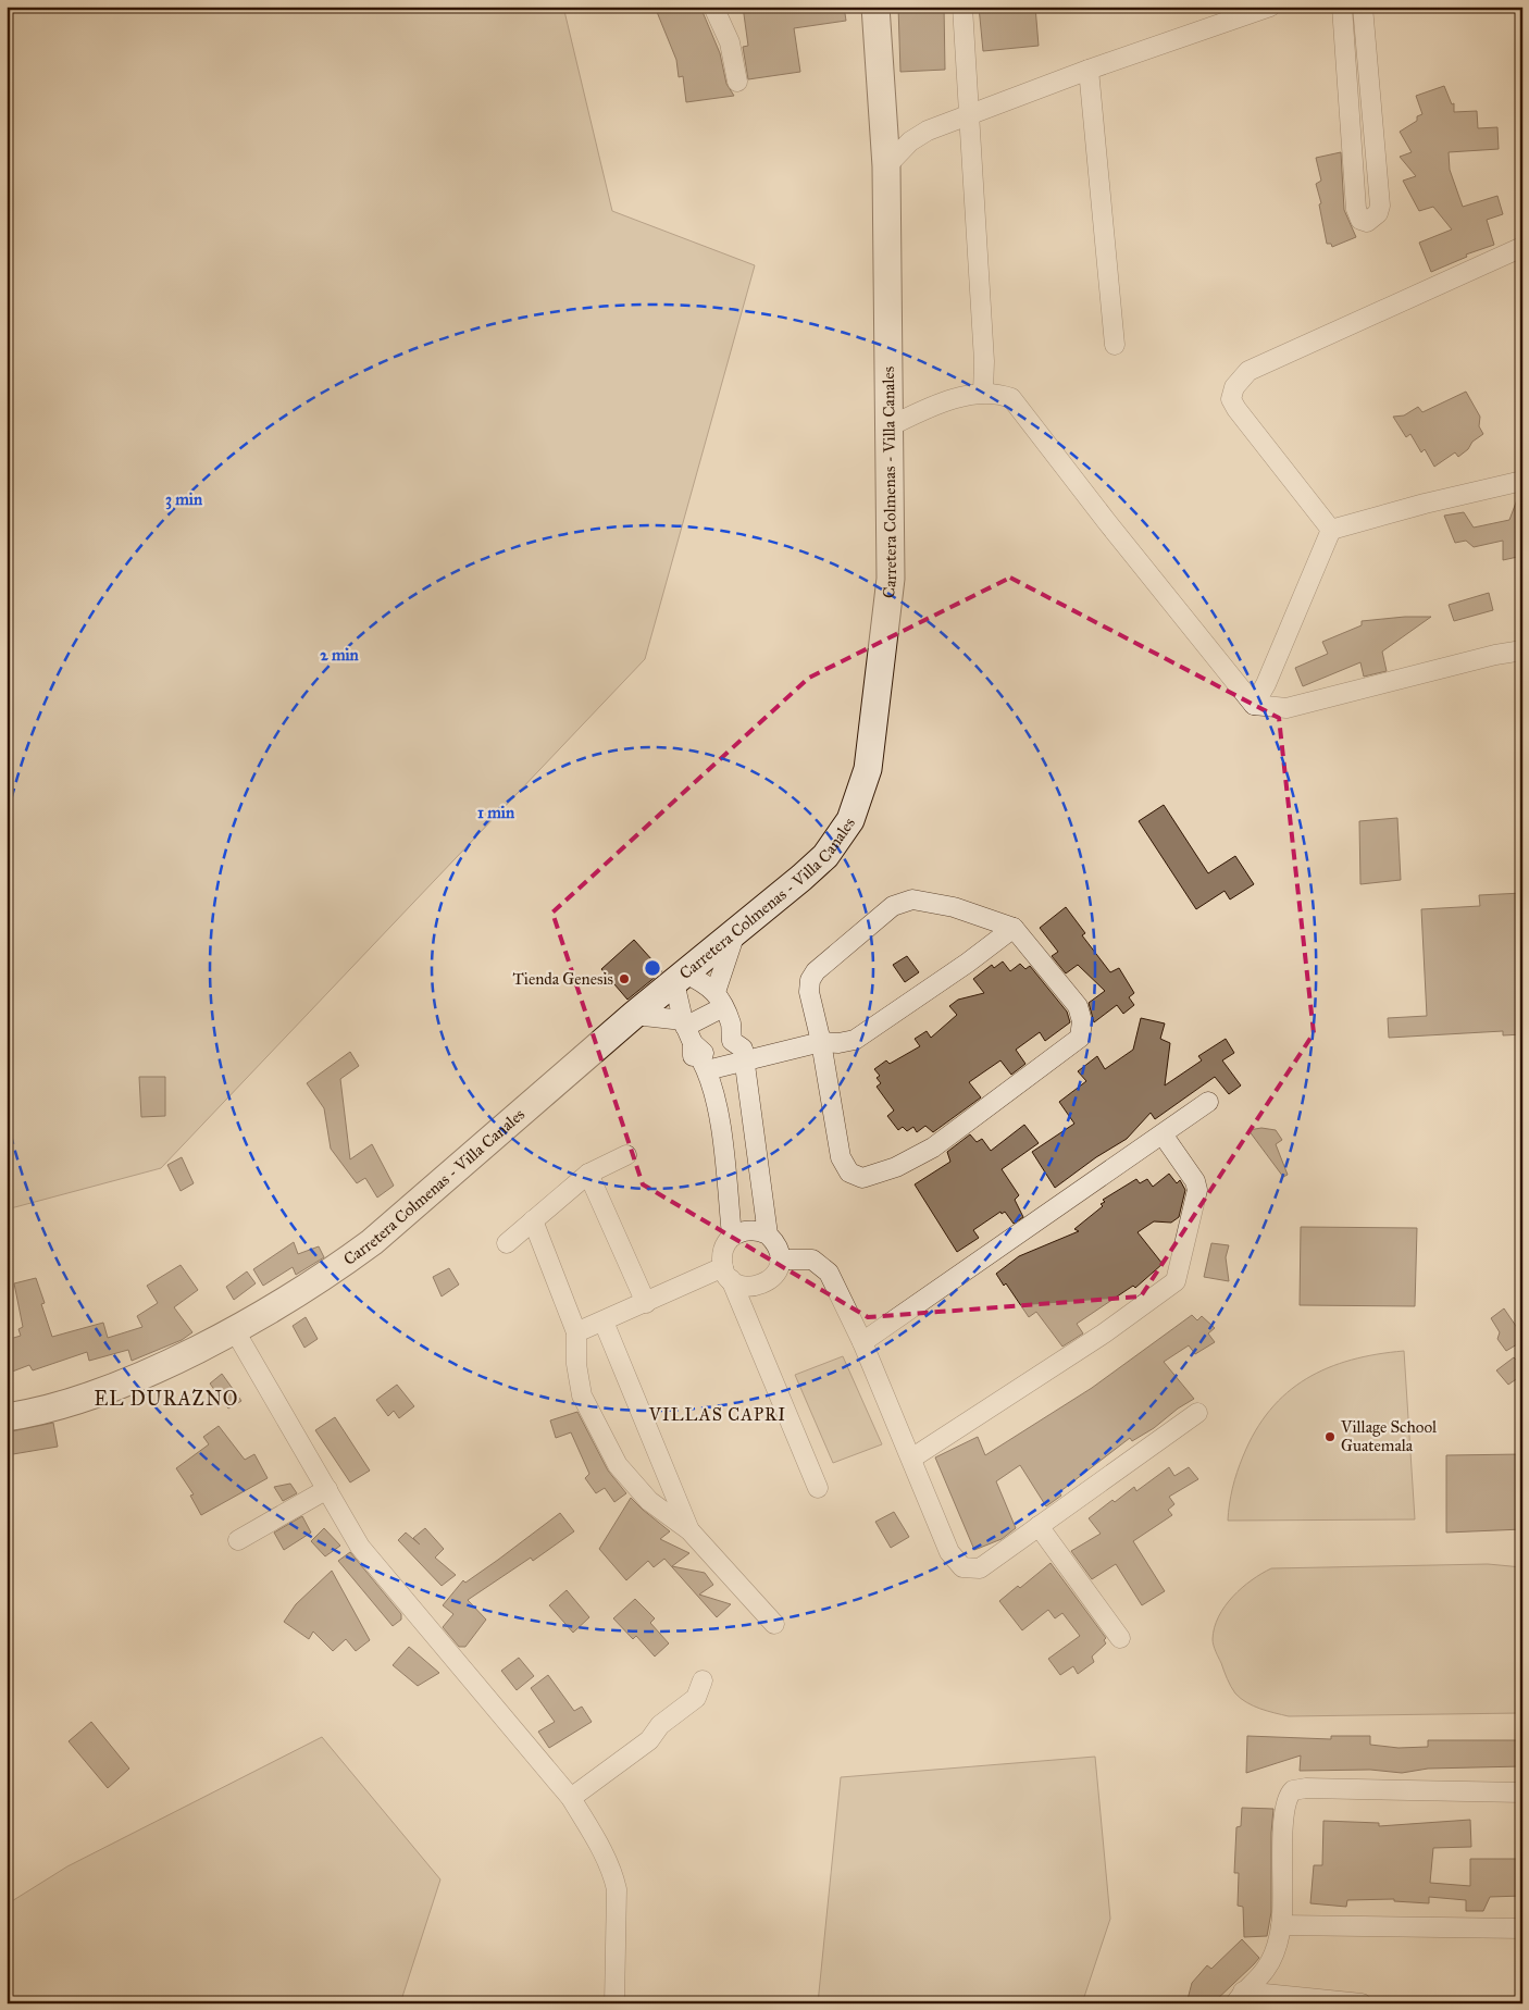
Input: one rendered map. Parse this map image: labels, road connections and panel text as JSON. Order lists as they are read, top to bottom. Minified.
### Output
{"streets":{"street":["Carretera Colmenas - Villa Canales"]},"districts":["EL DURAZNO","VILLAS CAPRI"],"places":["Tienda Genesis","Village School Guatemala"],"rings":["3 min","2 min","1 min"]}
